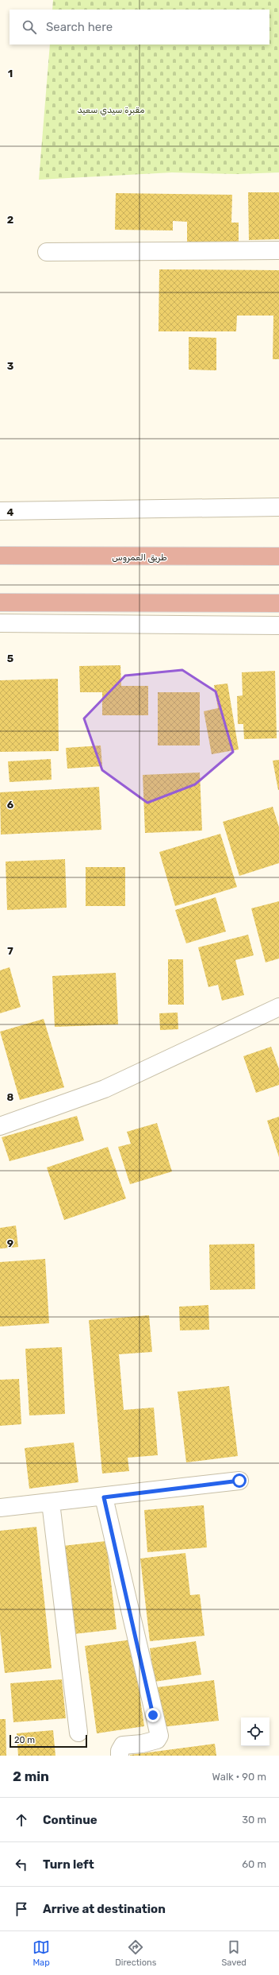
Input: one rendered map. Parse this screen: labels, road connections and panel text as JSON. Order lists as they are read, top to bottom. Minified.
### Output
{"streets":{"main road":["طريق العمروس"]},"parks":["مقبرة سيدي سعيد"],"scale_bar":"20 m","page":{"search":"Search here","scale":"20 m","heading":["2 min","Walk · 90 m"],"list":[["Continue","30 m"],["Turn left","60 m"],"Arrive at destination"],"nav":["Map","Directions","Saved"]},"grid":{"rows":["1","2","3","4","5","6","7","8","9"]}}
